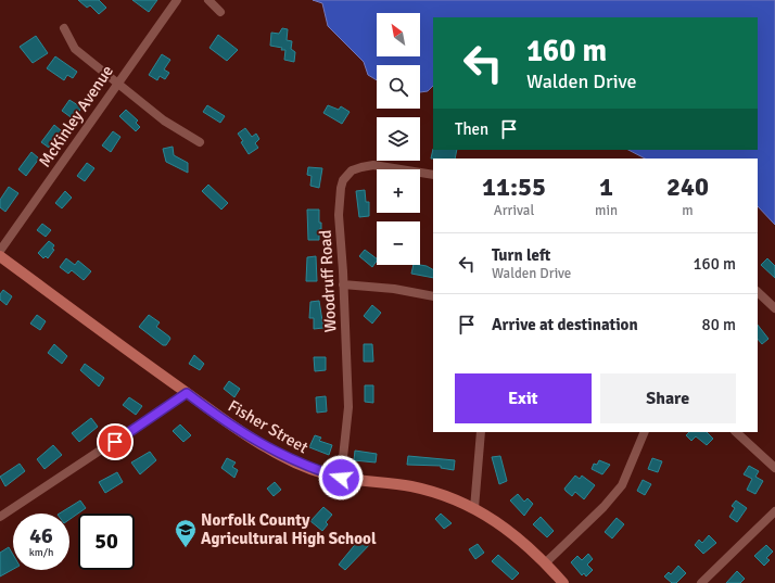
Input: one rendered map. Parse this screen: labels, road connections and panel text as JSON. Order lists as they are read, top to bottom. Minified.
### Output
{"streets":{"main road":["Fisher Street"],"street":["McKinley Avenue","Woodruff Road"]},"crossings":[["Woodruff Road","Fisher Street"]],"places":{"school or university":["Norfolk County Agricultural High School"]},"north":"top left","page":{"map_buttons":["+","−"],"turn":["160 m","Walden Drive"],"then":"Then","eta":["11:55","Arrival","1","min","240","m"],"list":[{"name":"Turn left","note":"Walden Drive","value":"160 m"},{"name":"Arrive at destination","value":"80 m"}],"buttons":["Exit","Share"],"speed":"46 km/h","limit":"50"}}
